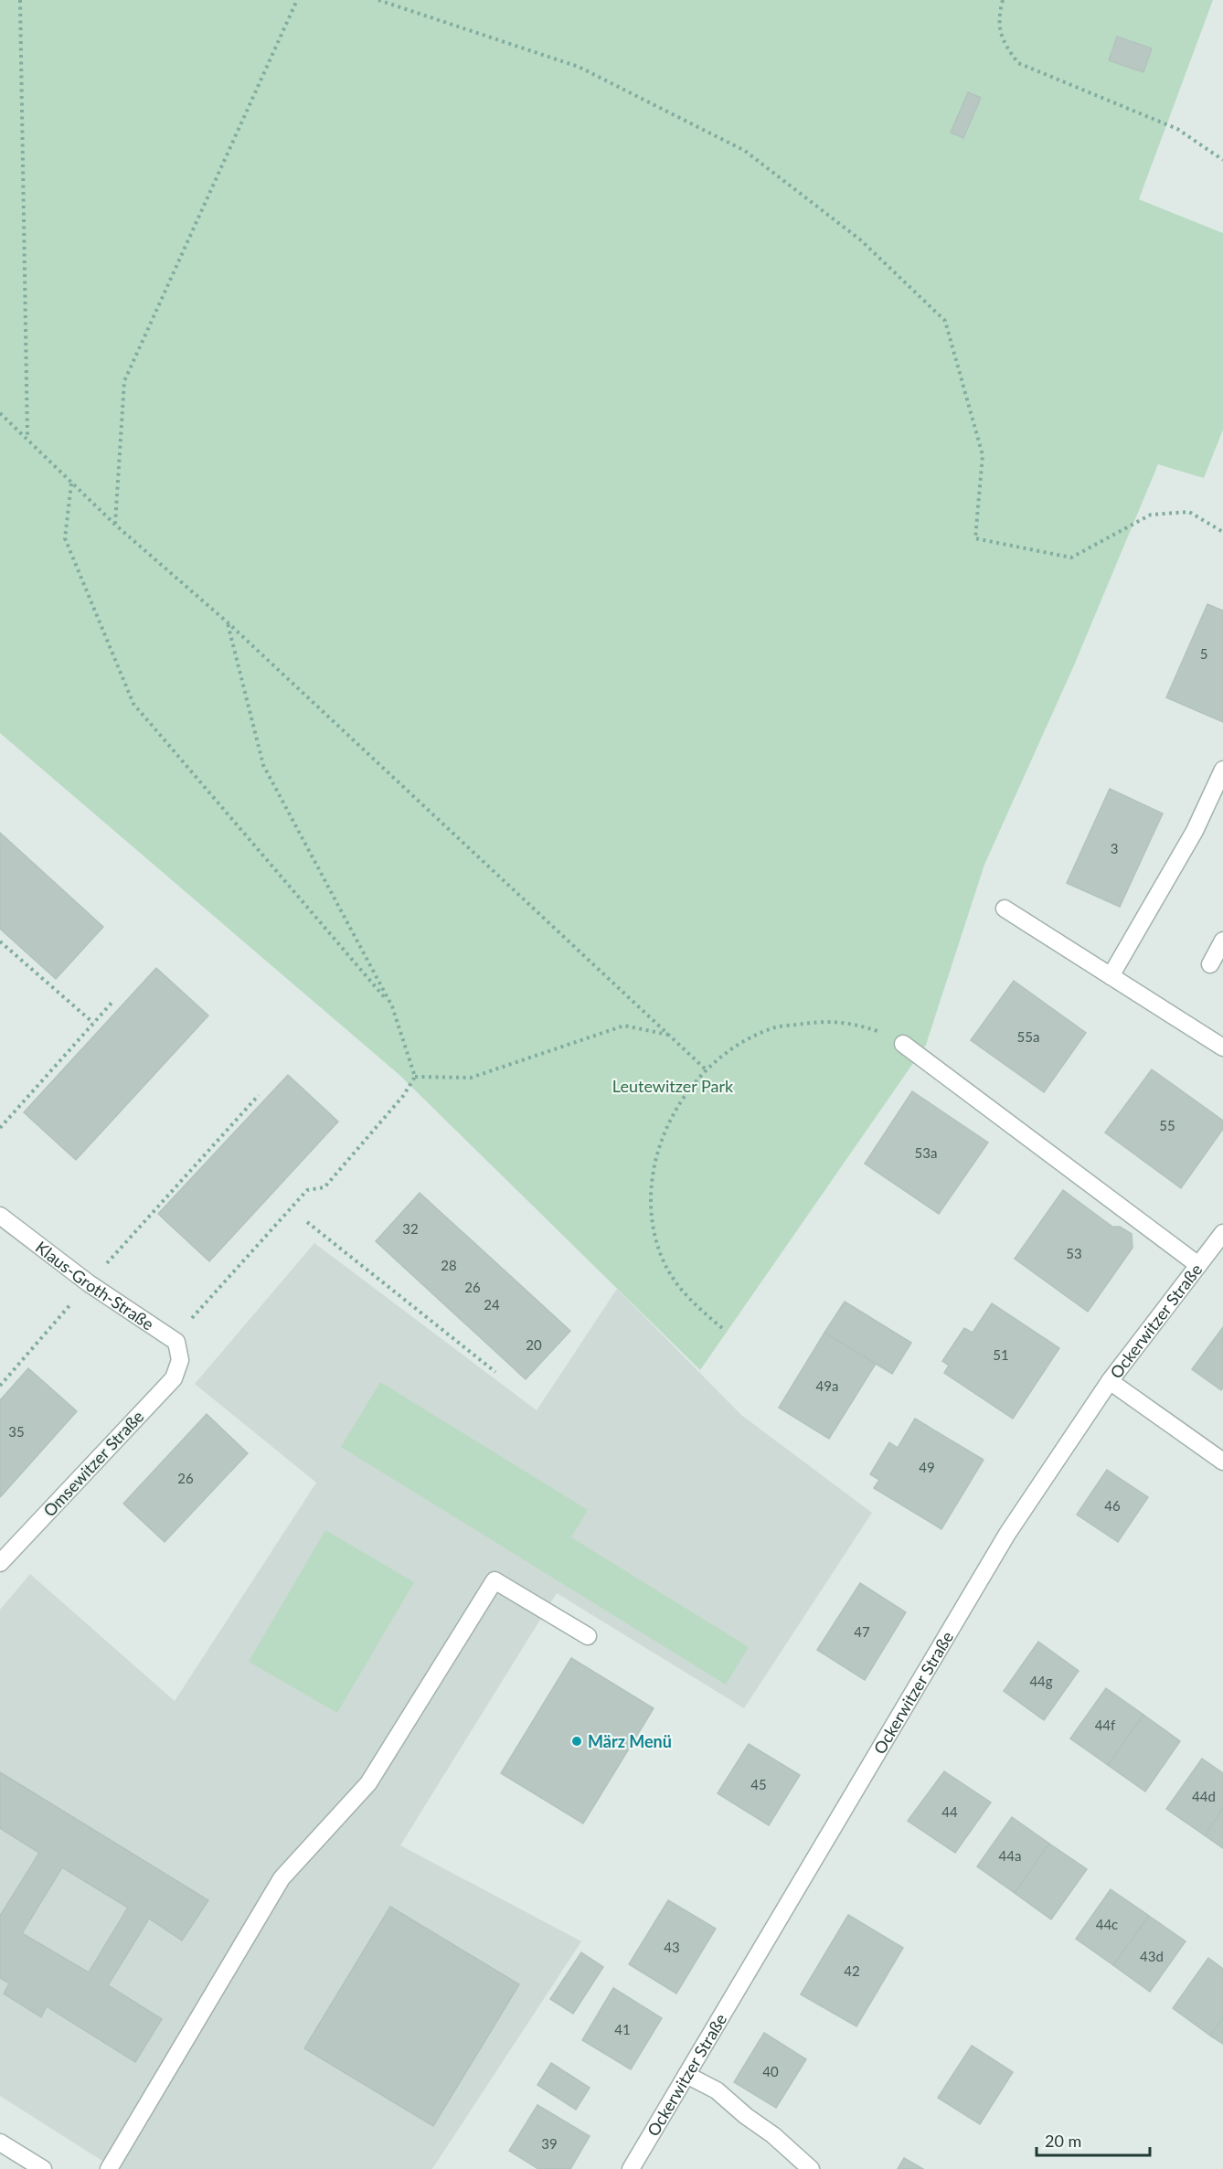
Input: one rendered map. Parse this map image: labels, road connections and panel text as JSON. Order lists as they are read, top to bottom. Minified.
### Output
{"streets":{"street":["Klaus-Groth-Straße","Ockerwitzer Straße","Omsewitzer Straße"]},"crossings":[["Klaus-Groth-Straße","Omsewitzer Straße"]],"parks":["Leutewitzer Park"],"places":["März Menü"],"house_numbers":["5","3","55a","55","53a","32","53","28","26","24","20","51","49a","35","49","26","46","47","44g","44f","45","44d","44","44a","44c","43","43d","42","41","40","39"],"scale_bar":"20 m"}
